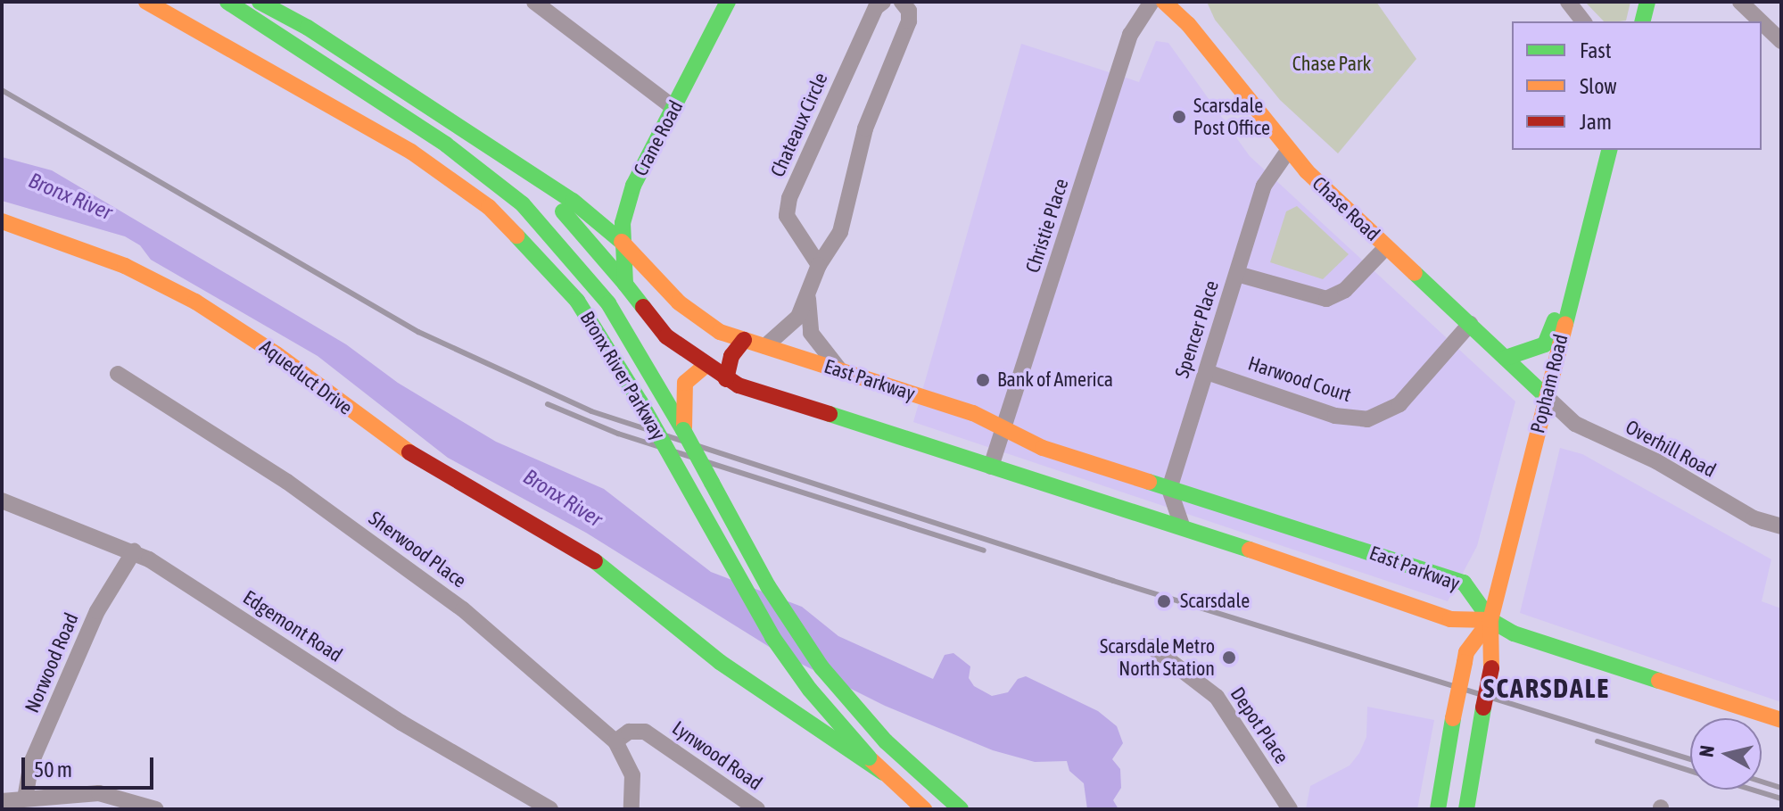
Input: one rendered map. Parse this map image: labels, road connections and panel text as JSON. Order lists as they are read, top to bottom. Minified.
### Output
{"streets":{"main road":["Crane Road","Chase Road","Bronx River Parkway","Aqueduct Drive","East Parkway","Popham Road"],"street":["Chateaux Circle","Christie Place","Spencer Place","Harwood Court","Overhill Road","Sherwood Place","Edgemont Road","Norwood Road","Depot Place","Lynwood Road"]},"crossings":[["Crane Road","East Parkway"],["Chase Road","Spencer Place"],["Chase Road","Harwood Court"],["Chase Road","Popham Road"],["Chase Road","Overhill Road"],["Christie Place","East Parkway"],["Spencer Place","Harwood Court"],["Spencer Place","East Parkway"],["Bronx River Parkway","Aqueduct Drive"],["East Parkway","Popham Road"],["Popham Road","Overhill Road"],["Sherwood Place","Lynwood Road"],["Edgemont Road","Norwood Road"]],"districts":["SCARSDALE"],"water":["Bronx River"],"parks":["Chase Park"],"places":["Scarsdale Post Office","Bank of America","Scarsdale","Scarsdale Metro North Station"],"legend":["Fast","Slow","Jam"],"scale_bar":"50 m","north":"left"}
